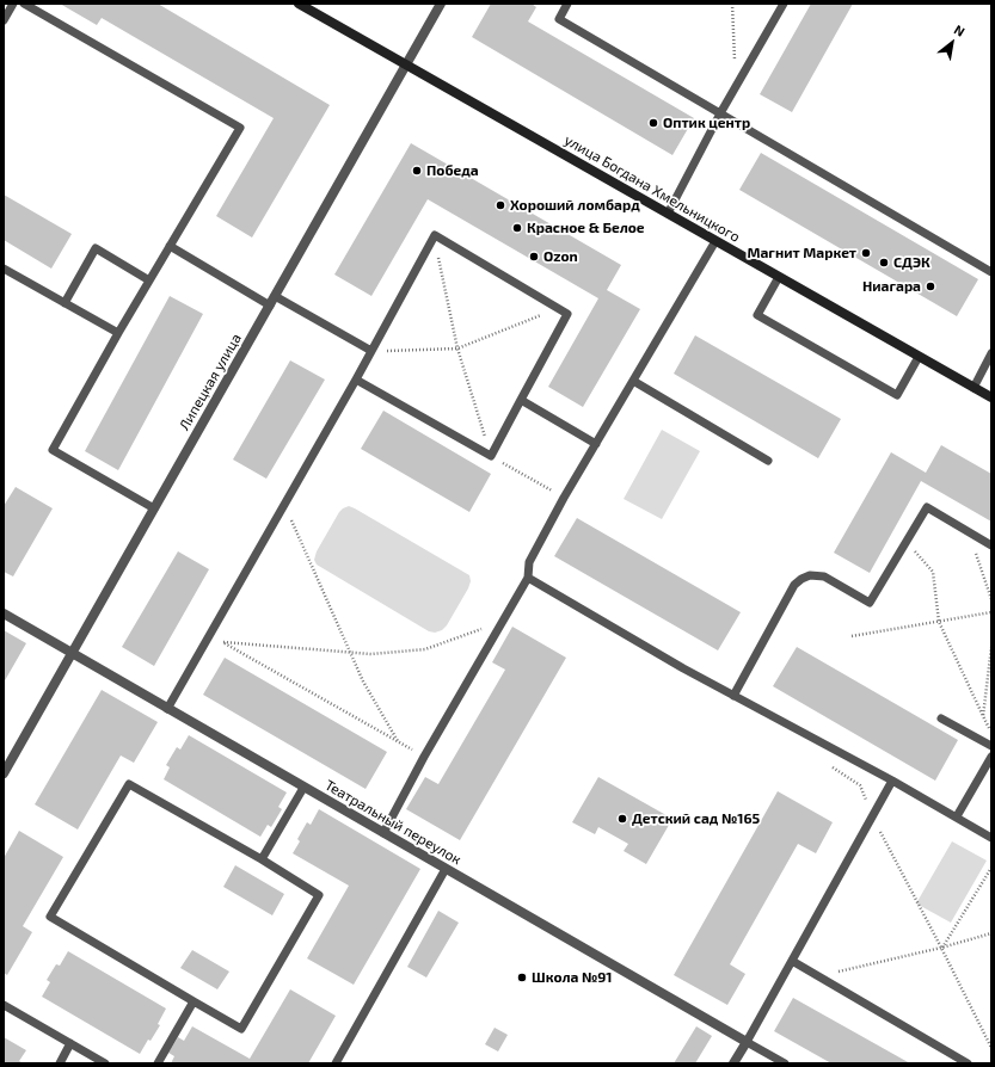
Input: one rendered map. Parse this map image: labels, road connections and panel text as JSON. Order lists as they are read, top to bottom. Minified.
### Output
{"streets":{"main road":["улица Богдана Хмельницкого"],"street":["Липецкая улица","Театральный переулок"]},"crossings":[["улица Богдана Хмельницкого","Липецкая улица"],["Липецкая улица","Театральный переулок"]],"places":["Оптик центр","Победа","Хороший ломбард","Красное & Белое","Магнит Маркет","Ozon","СДЭК","Ниагара","Детский сад №165","Школа №91"],"north":"top right"}
